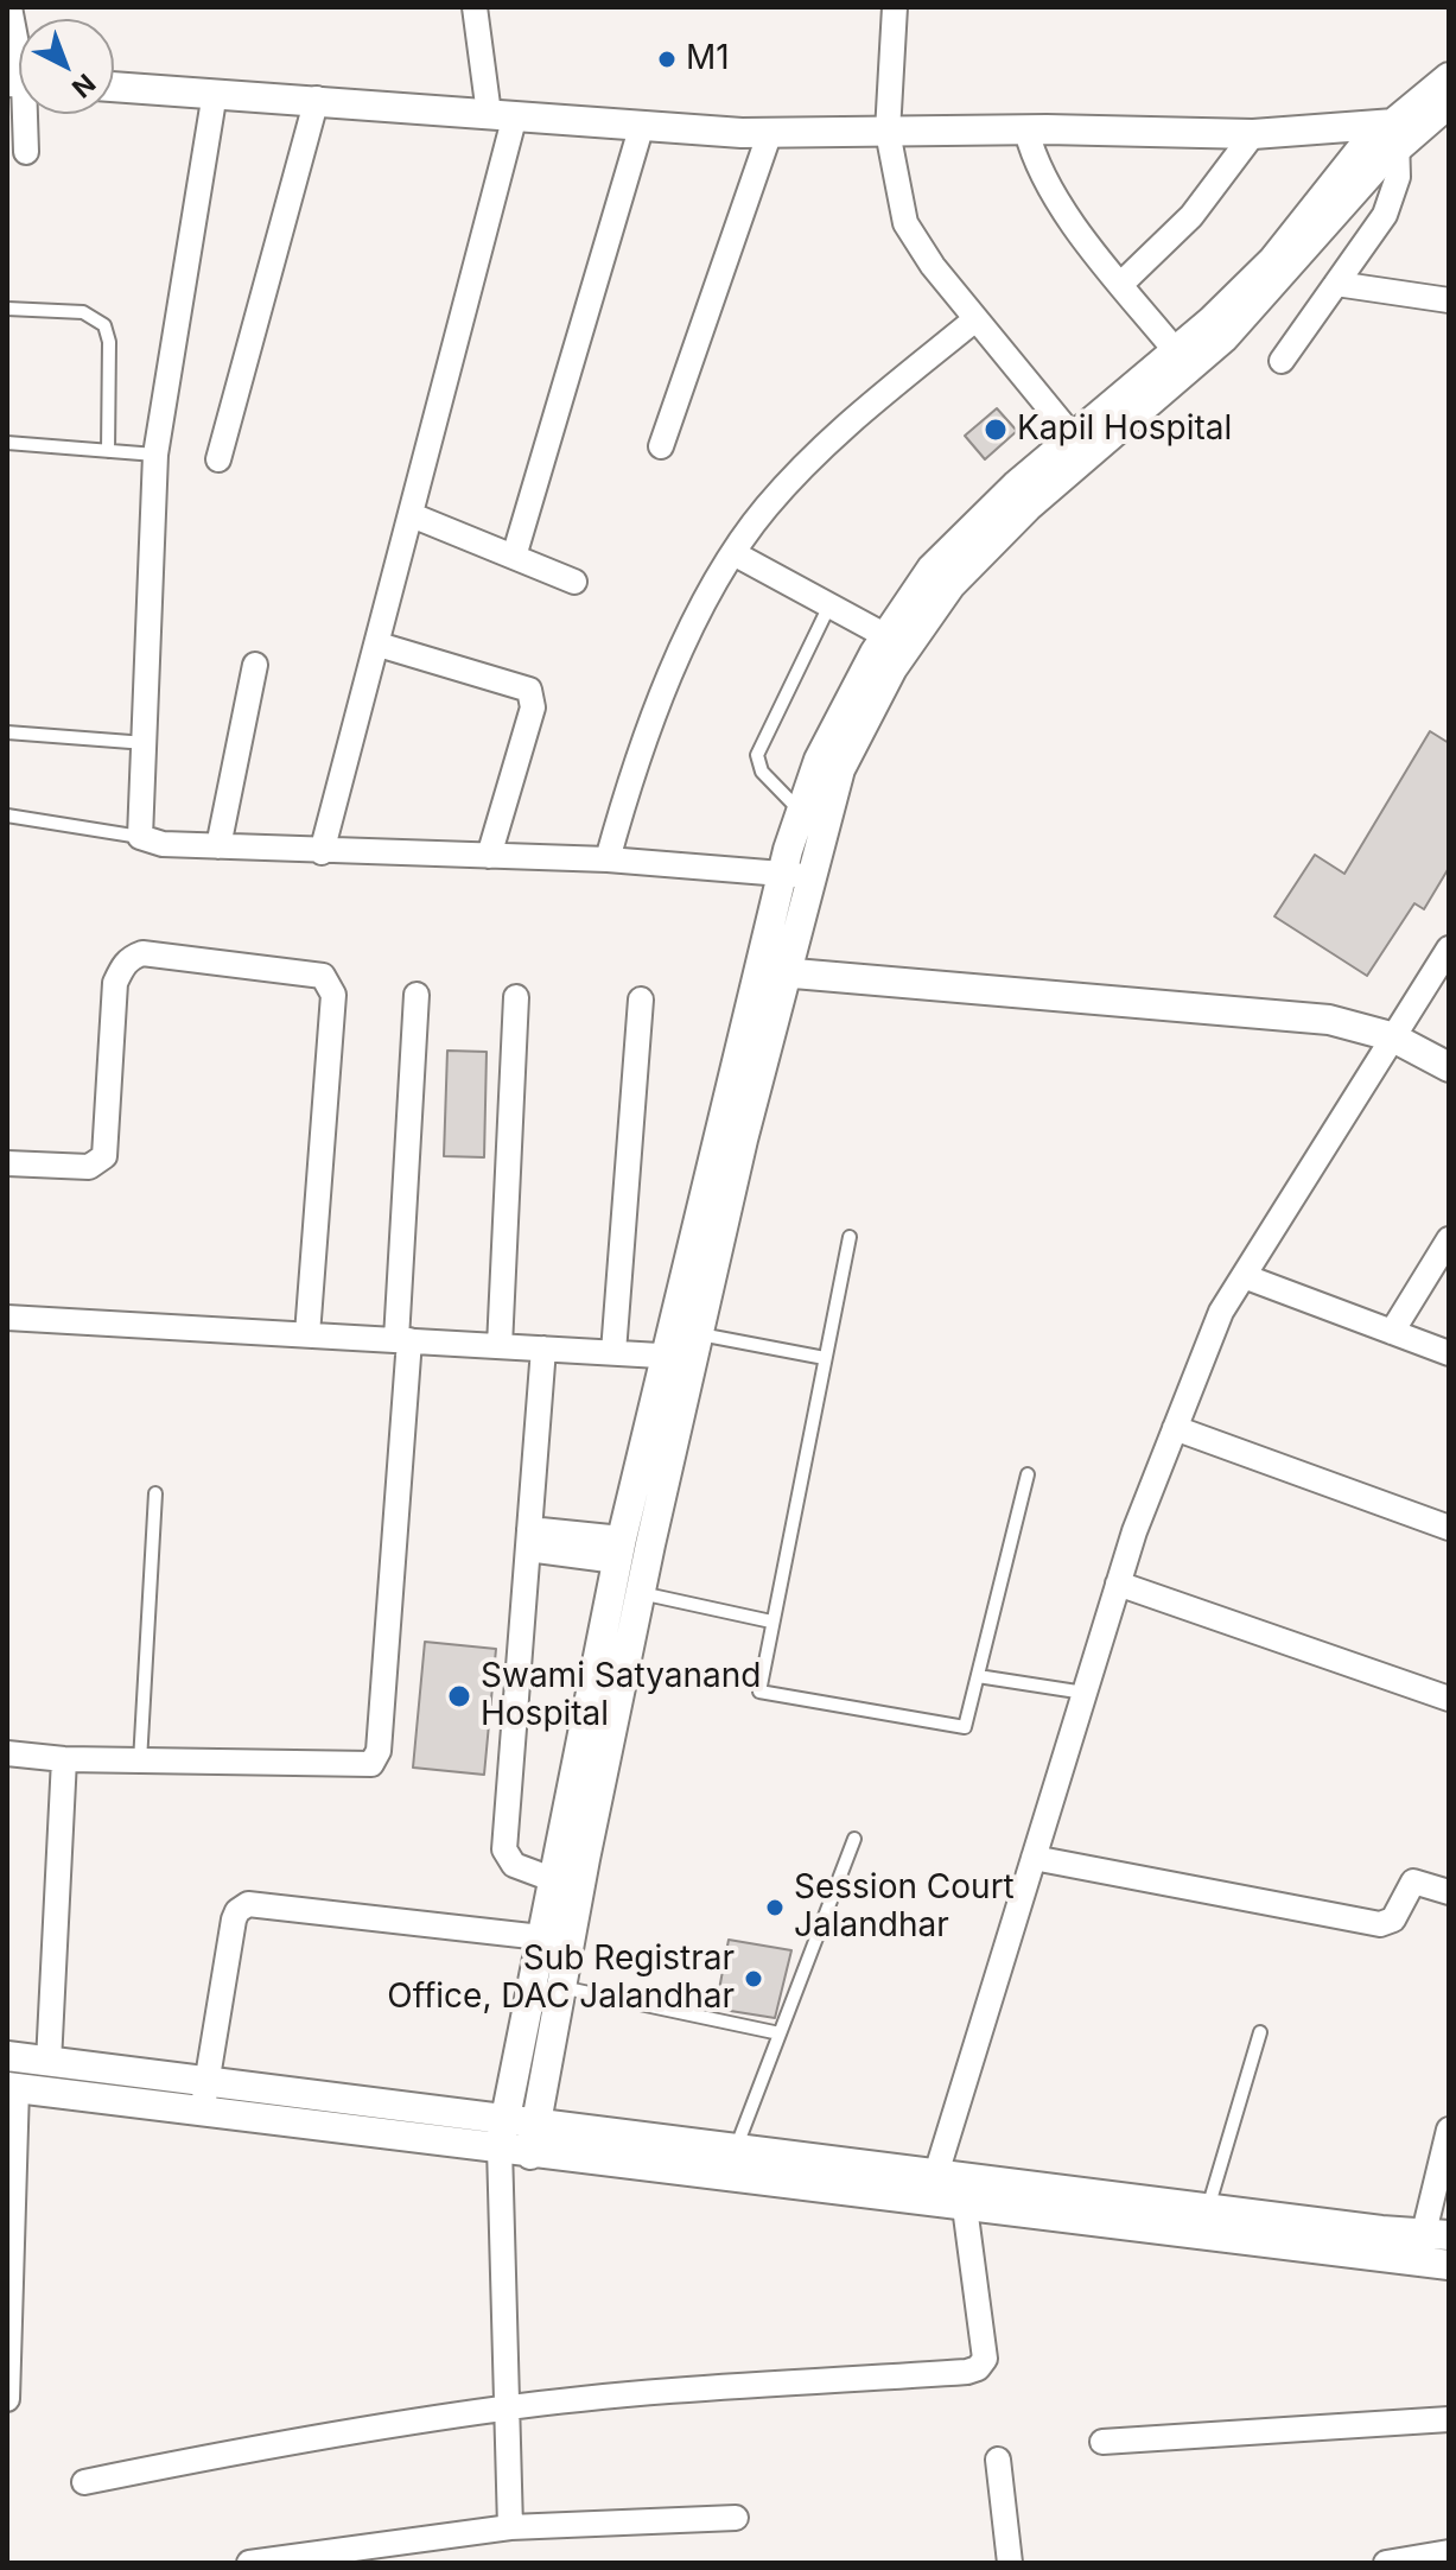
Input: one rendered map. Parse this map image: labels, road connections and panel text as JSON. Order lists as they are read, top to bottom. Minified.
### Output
{"places":["M1","Kapil Hospital","Swami Satyanand Hospital","Session Court Jalandhar","Sub Registrar Office, DAC Jalandhar"],"north":"bottom right"}
